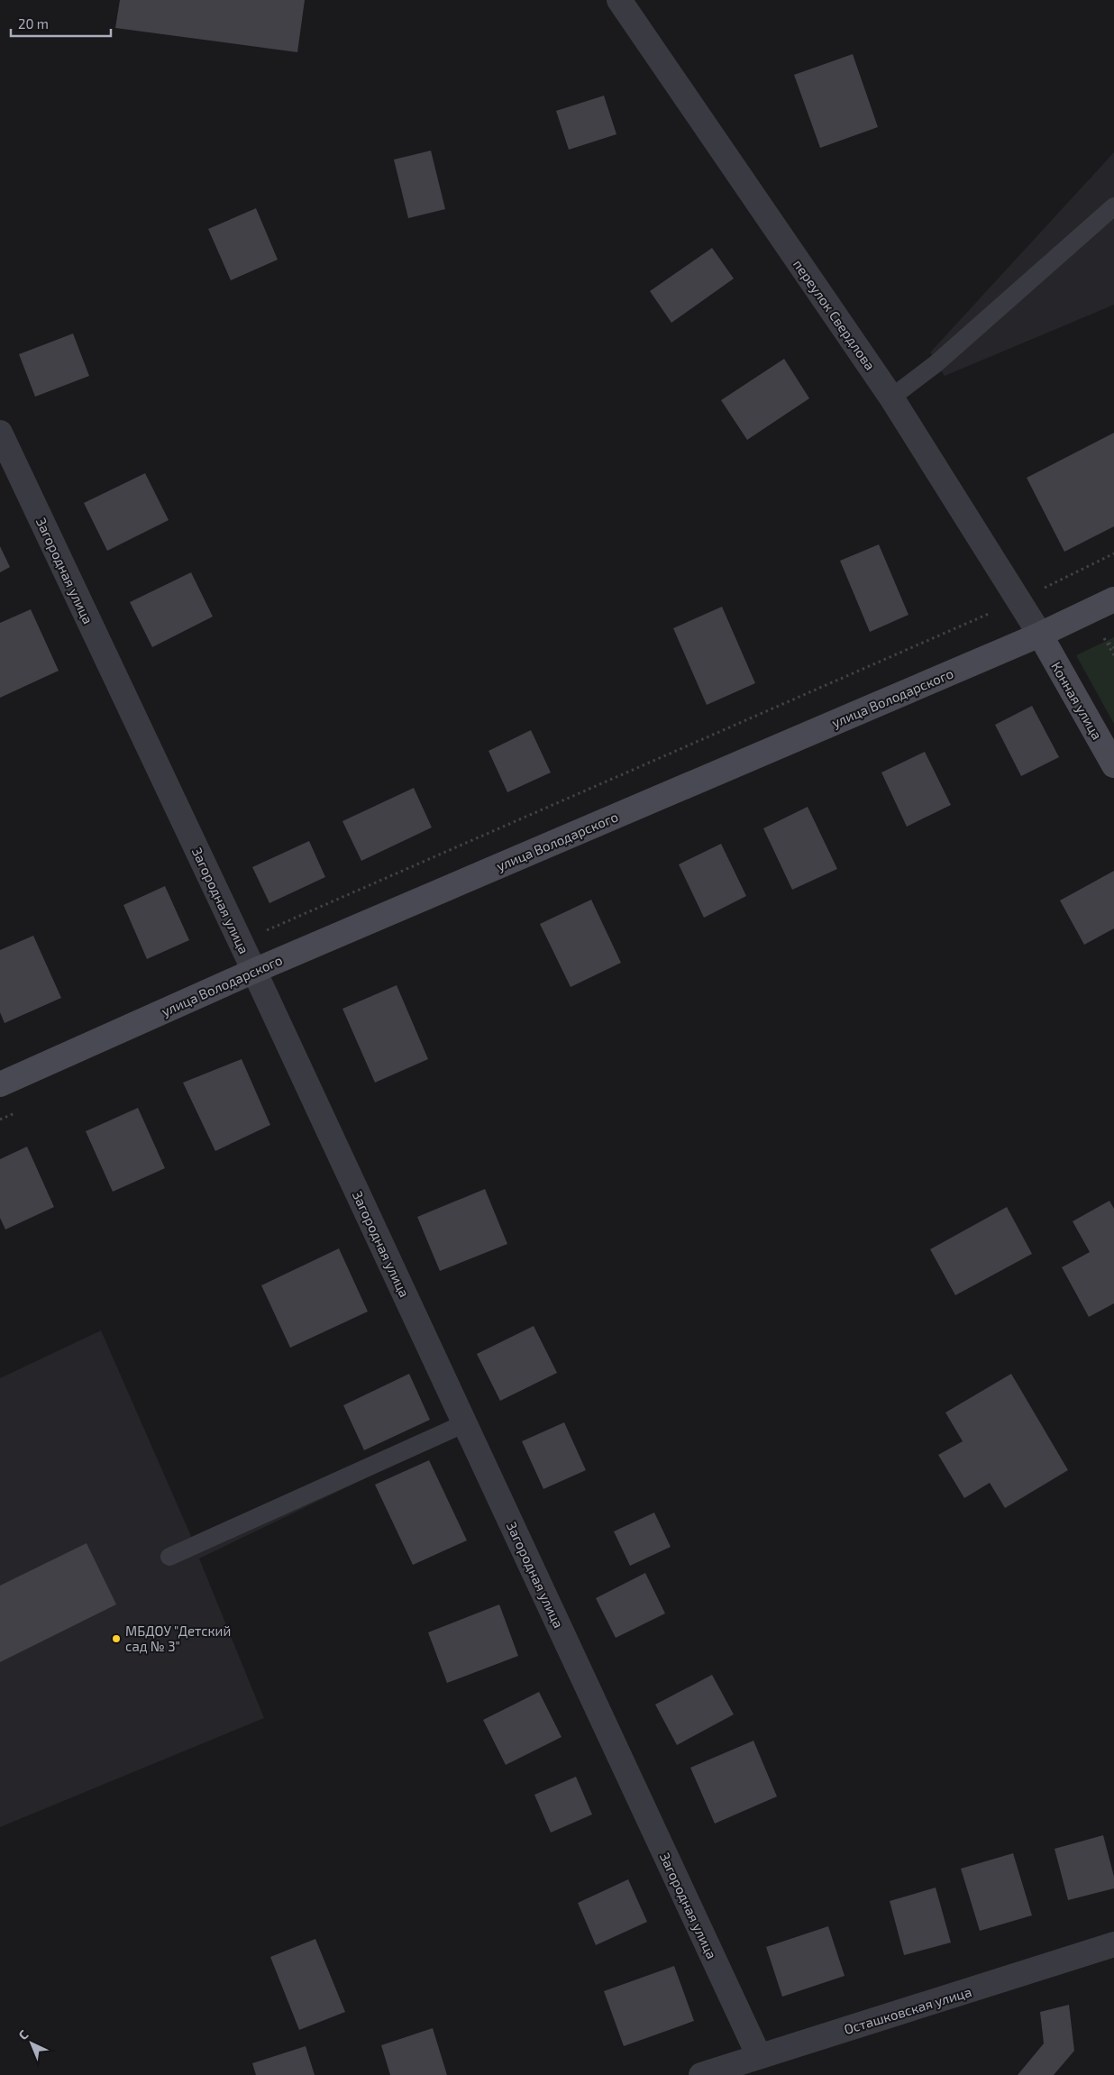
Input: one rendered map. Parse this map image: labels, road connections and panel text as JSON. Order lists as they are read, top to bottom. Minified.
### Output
{"streets":{"street":["переулок Свердлова","Загородная улица","улица Володарского","Конная улица","Осташковская улица"]},"crossings":[["переулок Свердлова","улица Володарского"],["переулок Свердлова","Конная улица"],["Загородная улица","улица Володарского"],["Загородная улица","Осташковская улица"],["улица Володарского","Конная улица"]],"places":["МБДОУ \"Детский сад № 3\""],"scale_bar":"20 m","north":"top left"}
